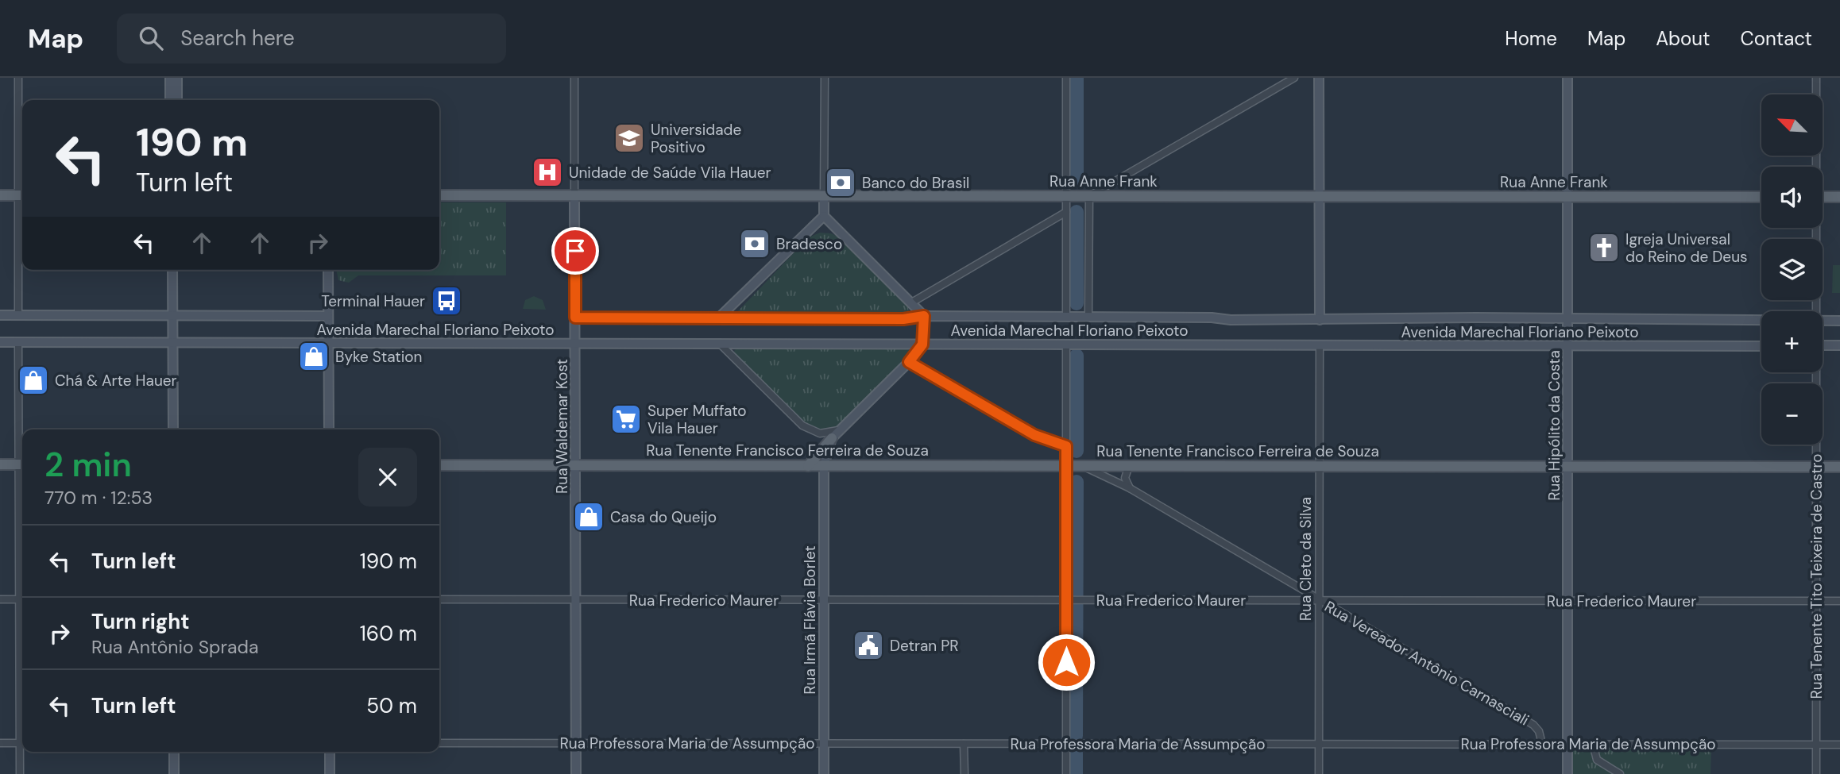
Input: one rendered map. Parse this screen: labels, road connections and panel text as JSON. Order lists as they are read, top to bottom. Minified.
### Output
{"streets":{"main road":["Rua Anne Frank","Rua Tenente Francisco Ferreira de Souza"],"street":["Avenida Marechal Floriano Peixoto","Rua Hipólito da Costa","Rua Waldemar Kost","Rua Cleto da Silva","Rua Tenente Tito Teixeira de Castro","Rua Frederico Maurer","Rua Irmã Flávia Borlet","Rua Vereador Antônio Carnasciali","Rua Professora Maria de Assumpção"]},"crossings":[["Rua Anne Frank","Rua Hipólito da Costa"],["Rua Anne Frank","Rua Waldemar Kost"],["Avenida Marechal Floriano Peixoto","Rua Hipólito da Costa"],["Avenida Marechal Floriano Peixoto","Rua Waldemar Kost"],["Avenida Marechal Floriano Peixoto","Rua Cleto da Silva"],["Rua Hipólito da Costa","Rua Tenente Francisco Ferreira de Souza"],["Rua Hipólito da Costa","Rua Frederico Maurer"],["Rua Hipólito da Costa","Rua Professora Maria de Assumpção"],["Rua Waldemar Kost","Rua Tenente Francisco Ferreira de Souza"],["Rua Waldemar Kost","Rua Frederico Maurer"],["Rua Waldemar Kost","Rua Professora Maria de Assumpção"],["Rua Tenente Francisco Ferreira de Souza","Rua Cleto da Silva"],["Rua Tenente Francisco Ferreira de Souza","Rua Tenente Tito Teixeira de Castro"],["Rua Tenente Francisco Ferreira de Souza","Rua Irmã Flávia Borlet"],["Rua Tenente Francisco Ferreira de Souza","Rua Vereador Antônio Carnasciali"],["Rua Cleto da Silva","Rua Frederico Maurer"],["Rua Cleto da Silva","Rua Vereador Antônio Carnasciali"],["Rua Cleto da Silva","Rua Professora Maria de Assumpção"],["Rua Tenente Tito Teixeira de Castro","Rua Frederico Maurer"],["Rua Tenente Tito Teixeira de Castro","Rua Professora Maria de Assumpção"],["Rua Frederico Maurer","Rua Irmã Flávia Borlet"],["Rua Frederico Maurer","Rua Vereador Antônio Carnasciali"],["Rua Irmã Flávia Borlet","Rua Professora Maria de Assumpção"],["Rua Vereador Antônio Carnasciali","Rua Professora Maria de Assumpção"]],"places":{"school or university":["Universidade Positivo"],"hospital":["Unidade de Saúde Vila Hauer"],"bank":["Banco do Brasil","Bradesco"],"church":["Igreja Universal do Reino de Deus"],"bus stop":["Terminal Hauer"],"shop":["Byke Station","Chá & Arte Hauer","Casa do Queijo"],"supermarket":["Super Muffato Vila Hauer"],"public building":["Detran PR"]},"north":"top left","page":{"header":"Map","search":"Search here","nav":["Home","Map","About","Contact"],"map_buttons":["+","−"],"turn":["190 m","Turn left"],"heading":["2 min","770 m · 12:53"],"list":[{"name":"Turn left","value":"190 m"},{"name":"Turn right","note":"Rua Antônio Sprada","value":"160 m"},{"name":"Turn left","value":"50 m"}]}}
